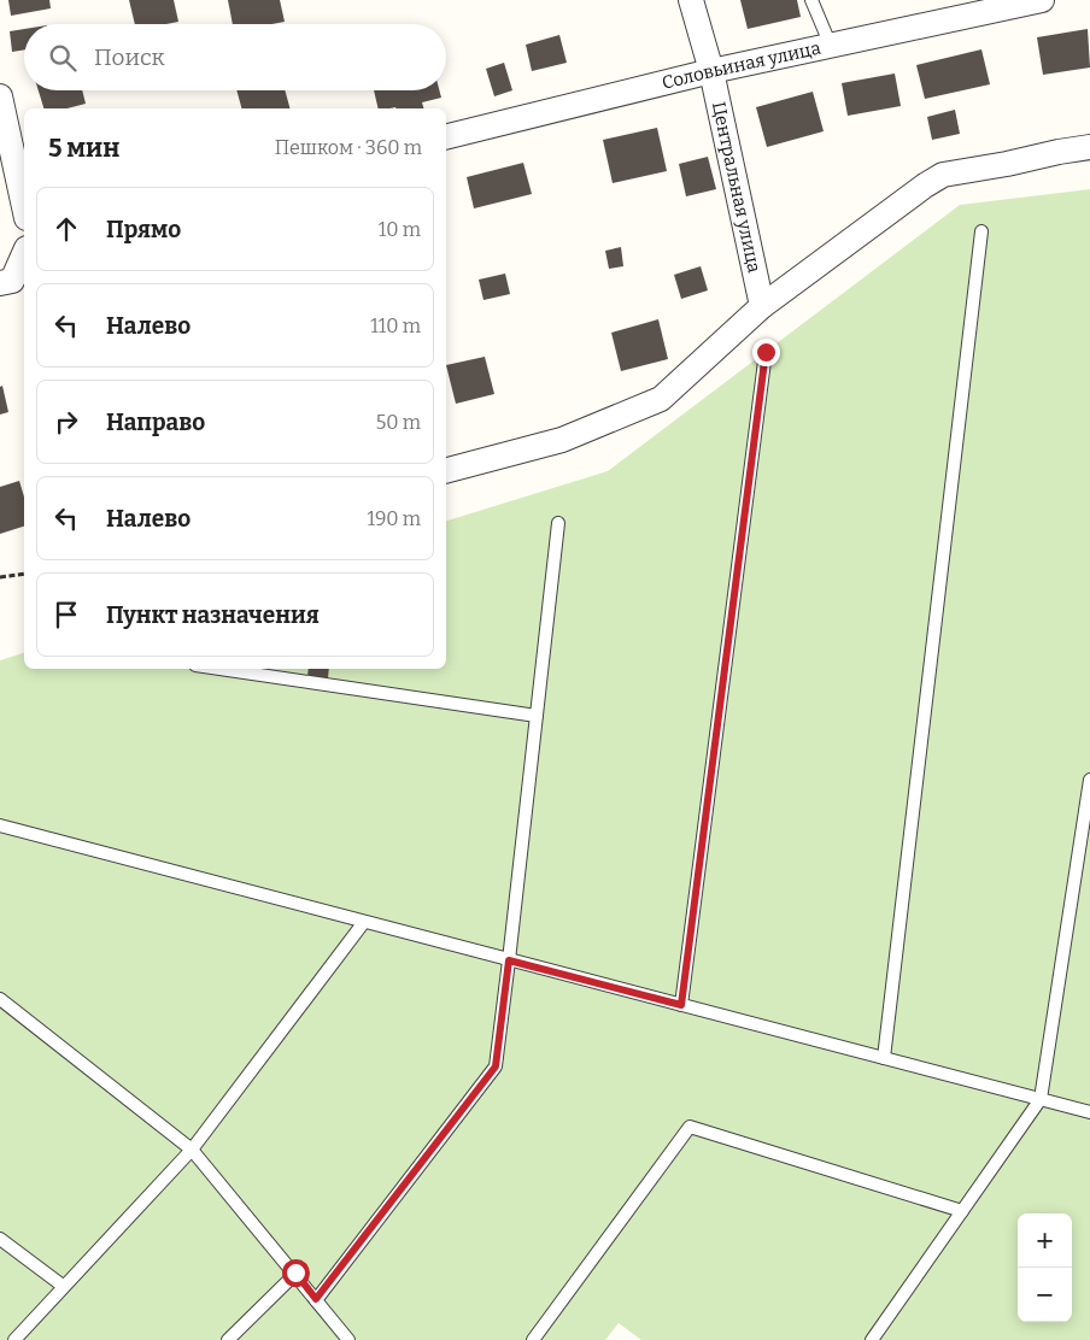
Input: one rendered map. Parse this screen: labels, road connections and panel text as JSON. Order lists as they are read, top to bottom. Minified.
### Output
{"streets":{"street":["Соловьиная улица","Центральная улица"]},"crossings":[["Соловьиная улица","Центральная улица"]],"page":{"search":"Поиск","heading":["5 мин","Пешком · 360 m"],"list":[["Прямо","10 m"],["Налево","110 m"],["Направо","50 m"],["Налево","190 m"],"Пункт назначения"],"map_buttons":["+","−"]}}
